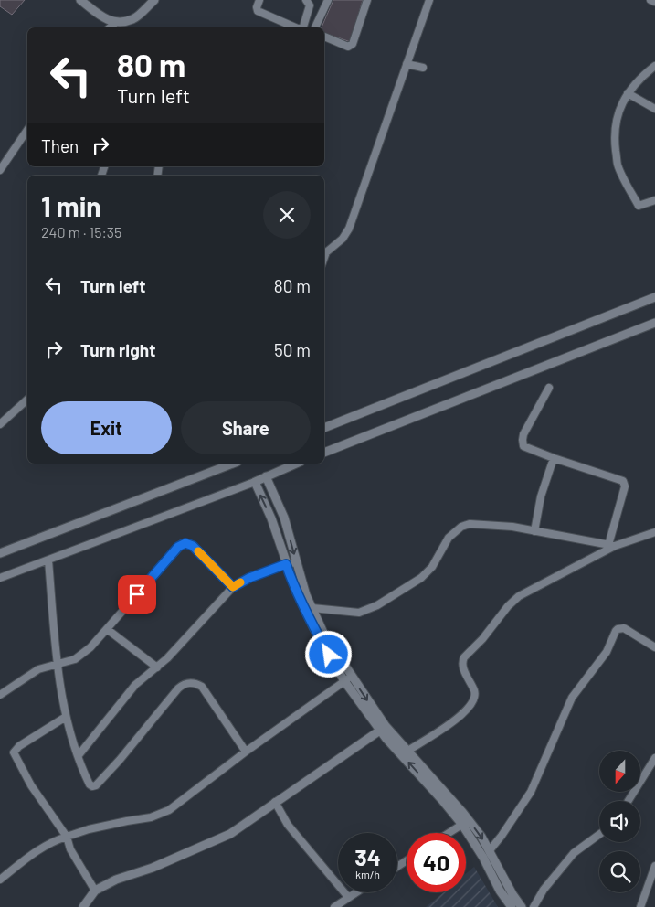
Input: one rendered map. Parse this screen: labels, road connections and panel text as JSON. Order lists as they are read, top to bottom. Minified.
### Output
{"north":"bottom","page":{"turn":["80 m","Turn left"],"then":"Then","heading":["1 min","240 m · 15:35"],"list":[{"name":"Turn left","value":"80 m"},{"name":"Turn right","value":"50 m"}],"buttons":["Exit","Share"],"speed":"34 km/h","limit":"40"}}
